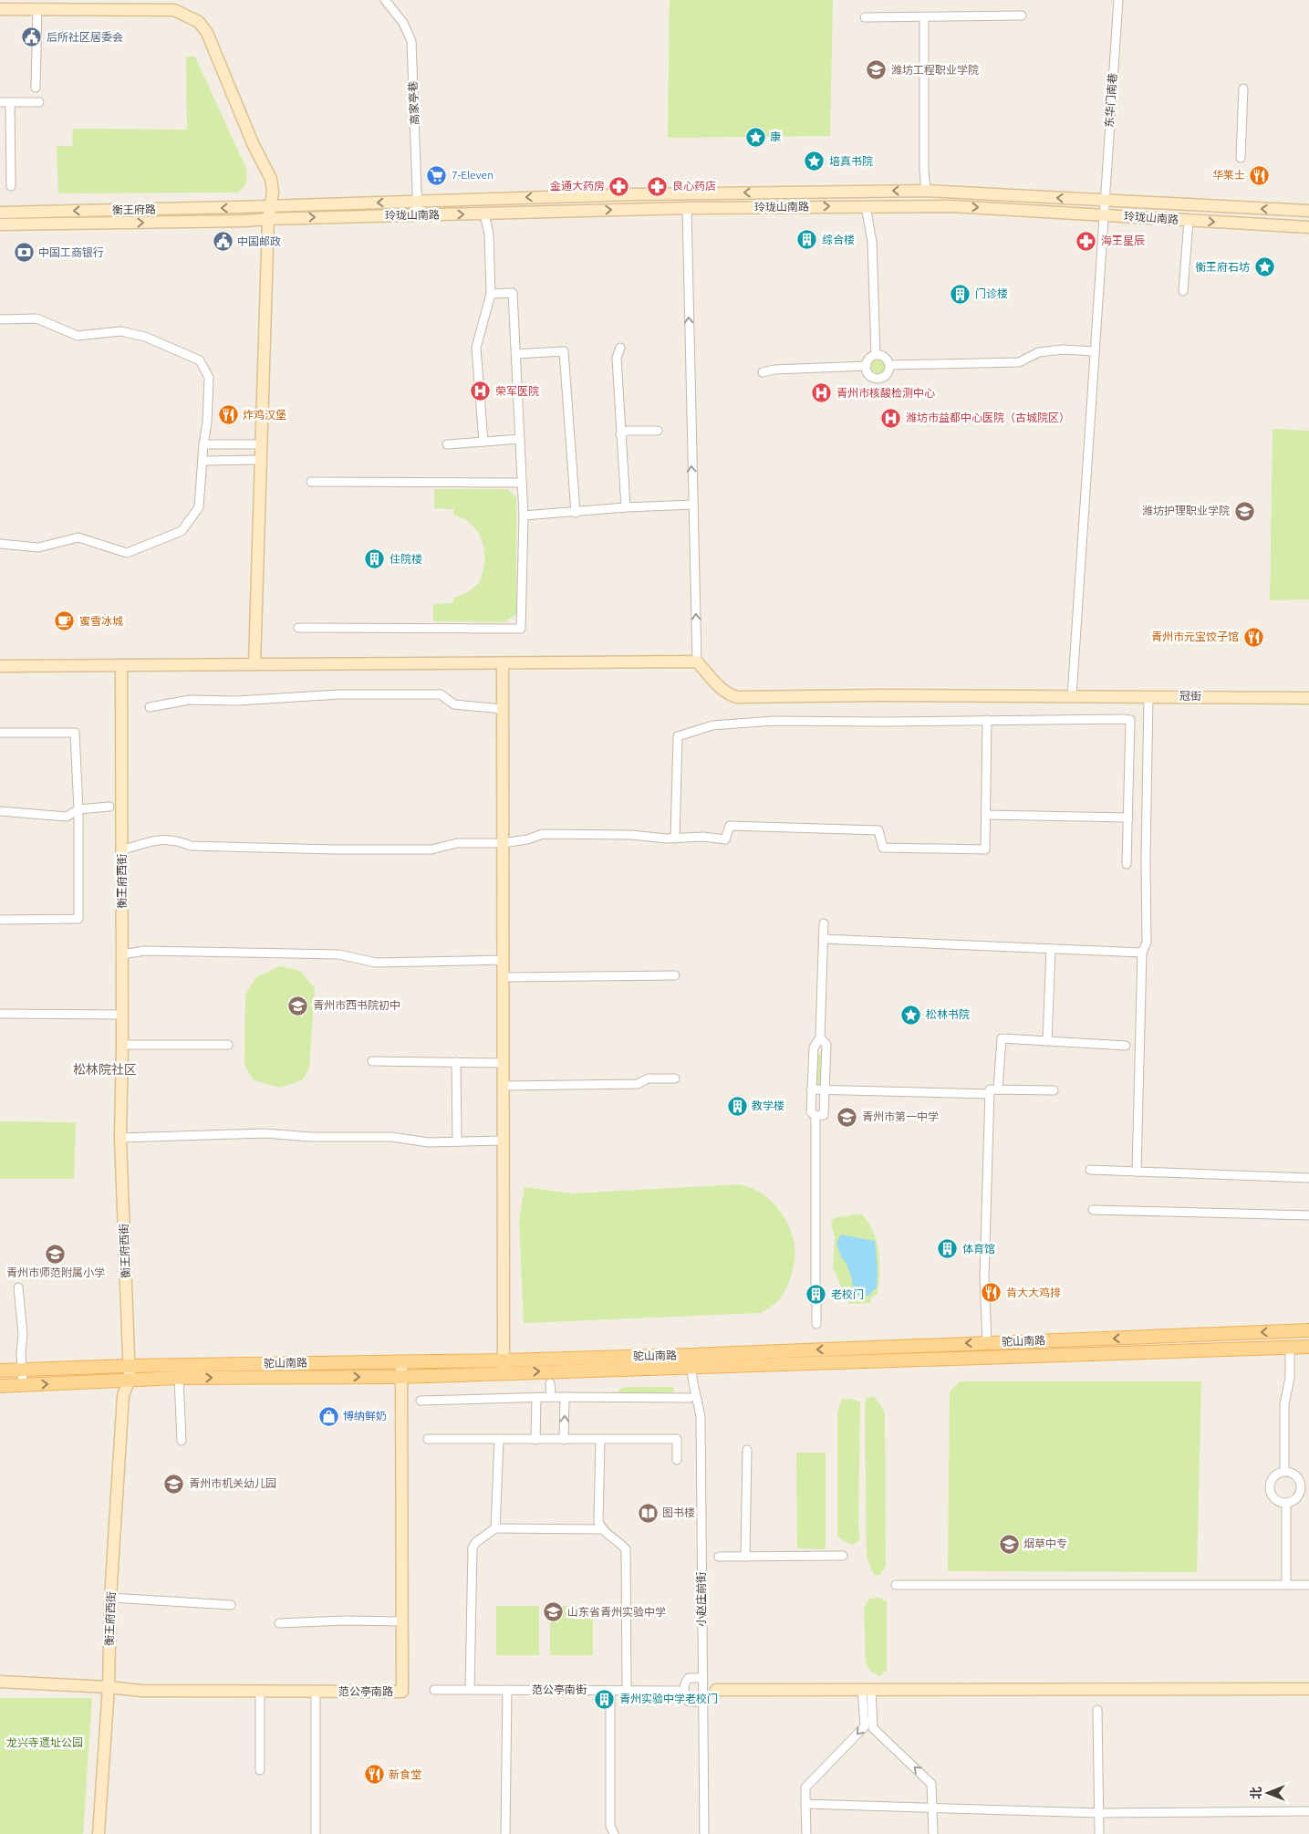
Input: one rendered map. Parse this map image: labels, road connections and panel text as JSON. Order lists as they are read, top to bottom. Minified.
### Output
{"streets":{"main road":["驼山南路"],"street":["东华门南巷","高家亭巷","玲珑山南路","衡王府路","冠街","衡王府西街","小赵庄前街","范公亭南街","范公亭南路"]},"crossings":[["东华门南巷","玲珑山南路"],["东华门南巷","冠街"],["高家亭巷","玲珑山南路"],["玲珑山南路","衡王府路"],["衡王府西街","驼山南路"],["衡王府西街","范公亭南路"],["驼山南路","小赵庄前街"],["驼山南路","范公亭南路"]],"districts":["松林院社区"],"parks":["龙兴寺遗址公园"],"places":{"public building":["后所社区居委会","中国邮政"],"school or university":["潍坊工程职业学院","潍坊护理职业学院","青州市西书院初中","青州市第一中学","青州市师范附属小学","青州市机关幼儿园","烟草中专","山东省青州实验中学"],"place":["康","培真书院","衡王府石坊","松林书院"],"supermarket":["7-Eleven"],"restaurant":["华莱士","炸鸡汉堡","青州市元宝饺子馆","肯大大鸡排","新食堂"],"pharmacy":["金通大药房","良心药店","海王星辰"],"building":["综合楼","门诊楼","住院楼","教学楼","体育馆","老校门","青州实验中学老校门"],"bank":["中国工商银行"],"hospital":["荣军医院","青州市核酸检测中心","潍坊市益都中心医院（古城院区）"],"cafe":["蜜雪冰城"],"shop":["博纳鲜奶"],"library":["图书楼"]},"north":"left"}
